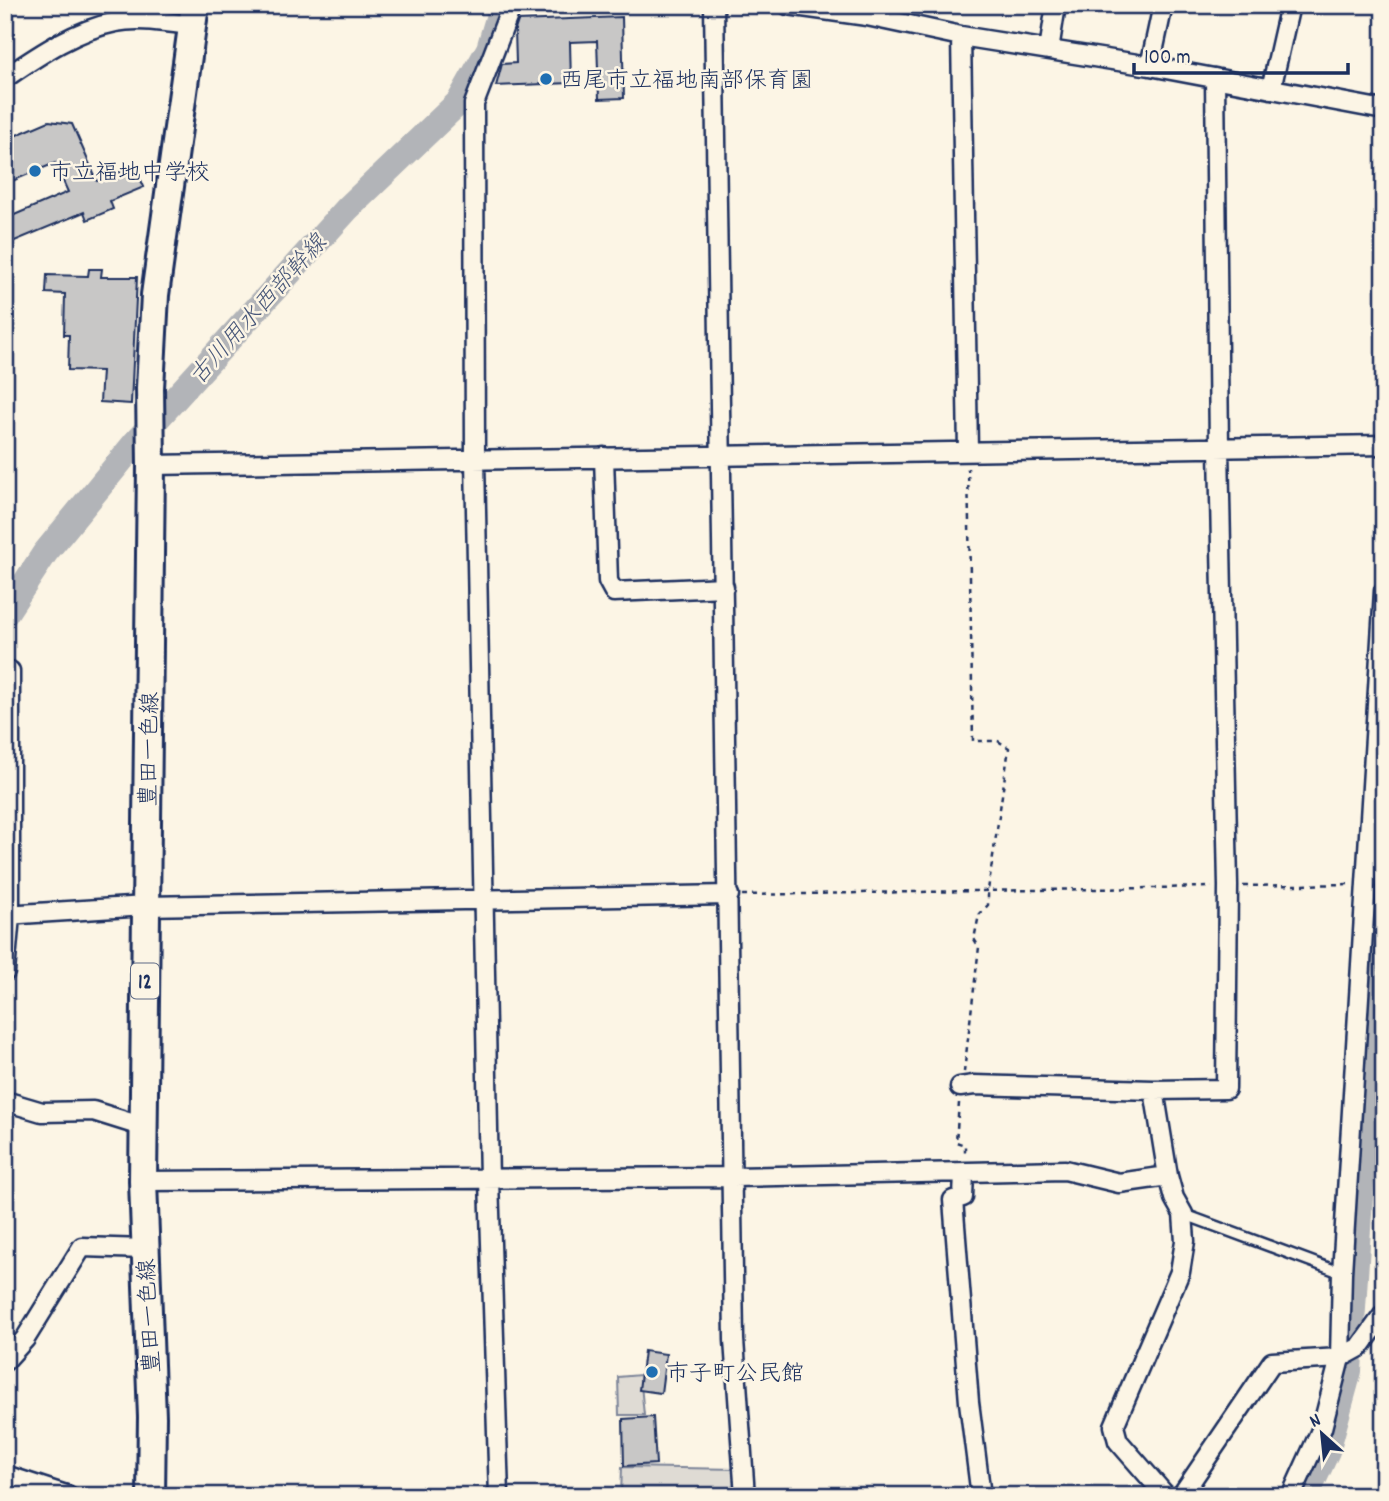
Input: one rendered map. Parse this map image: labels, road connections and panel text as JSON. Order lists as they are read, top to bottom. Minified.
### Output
{"streets":{"main road":["豊田一色線","12"]},"water":["古川用水西部幹線"],"places":["西尾市立福地南部保育園","市立福地中学校","市子町公民館"],"scale_bar":"100 m","north":"top left"}
